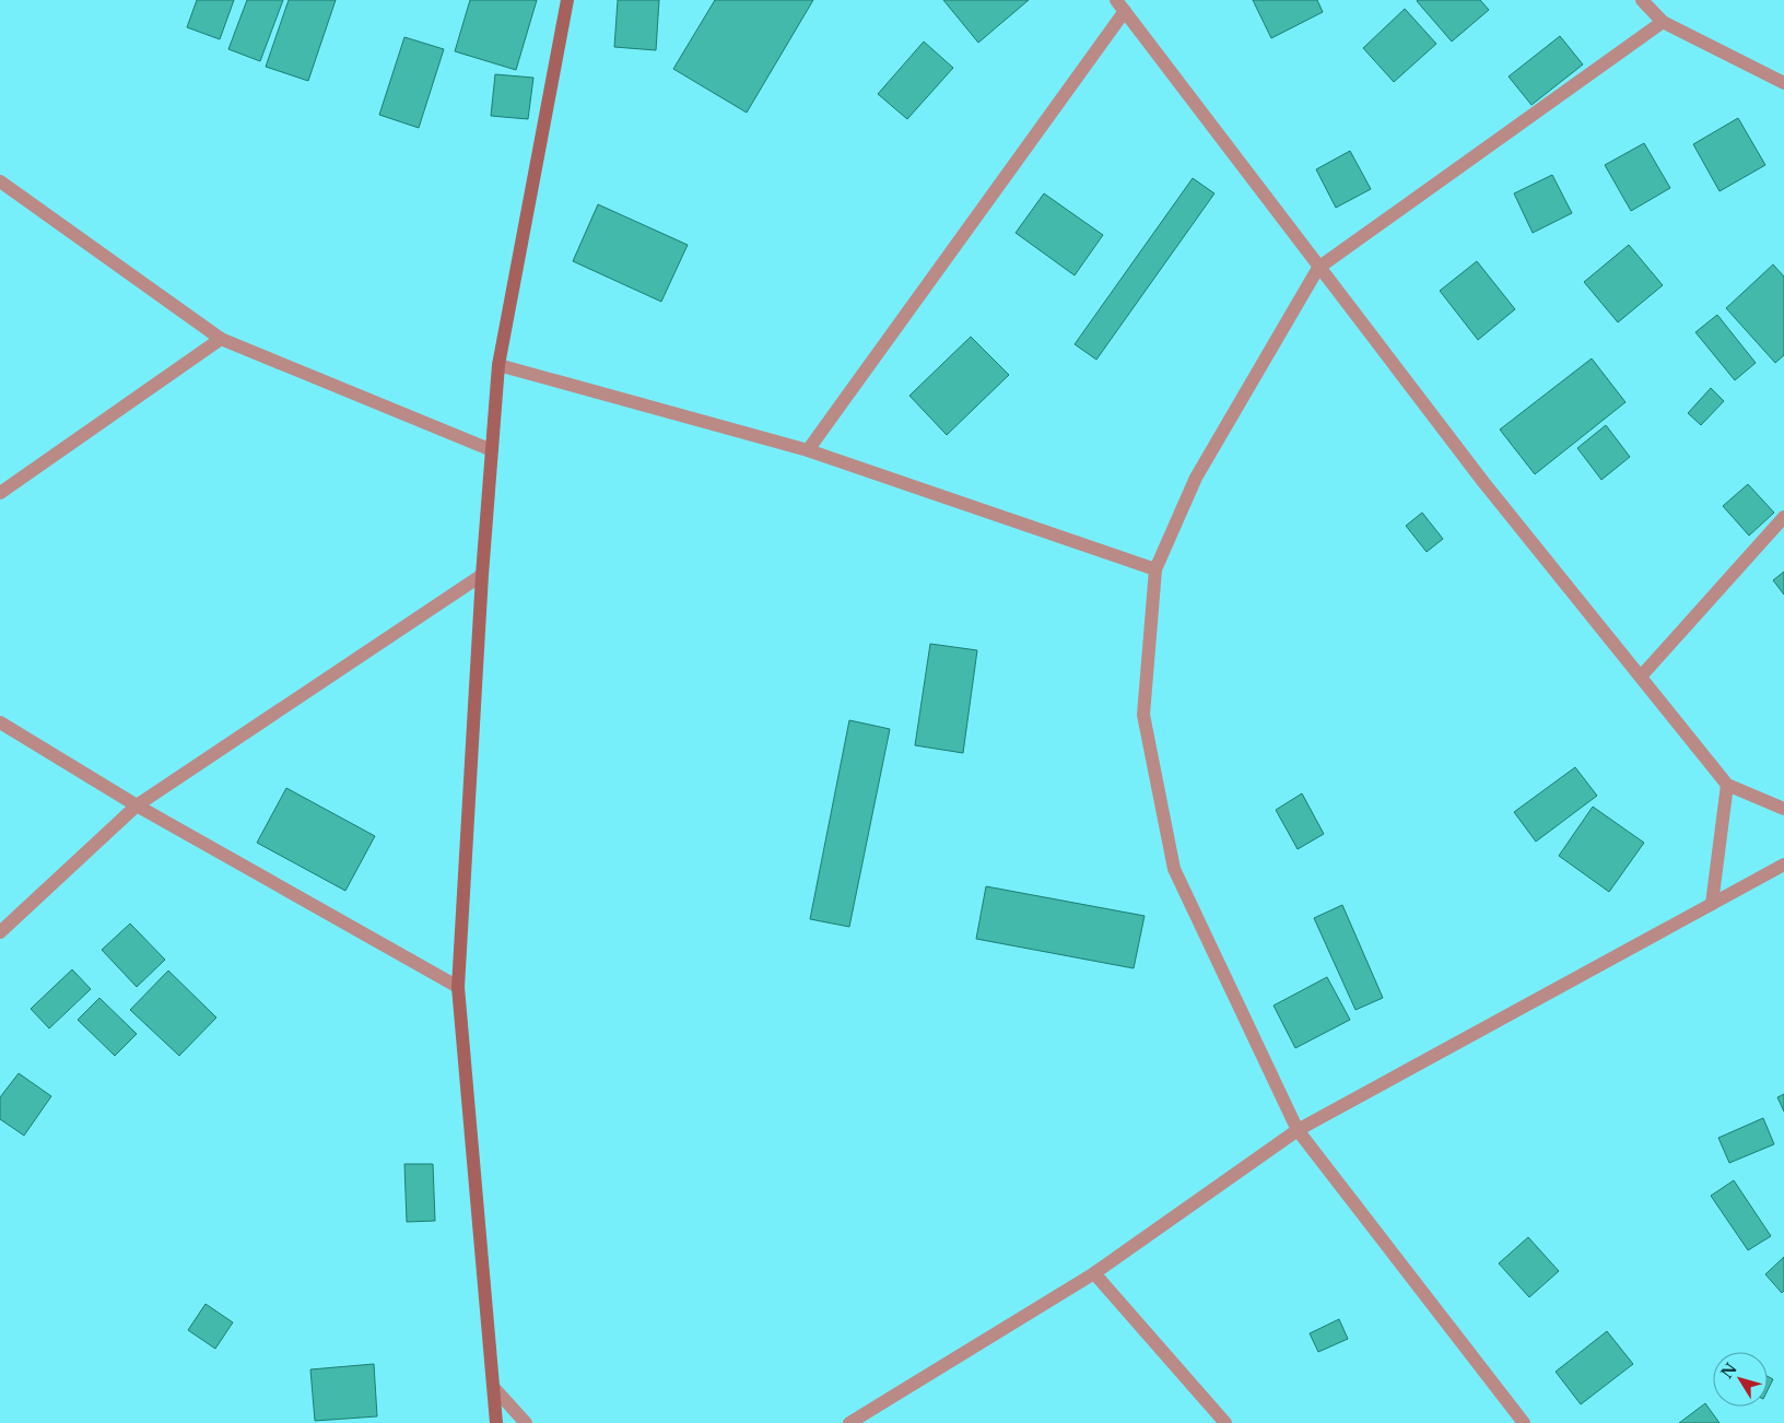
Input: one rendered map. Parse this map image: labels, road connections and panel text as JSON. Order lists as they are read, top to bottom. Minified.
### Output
{"north":"top left"}
